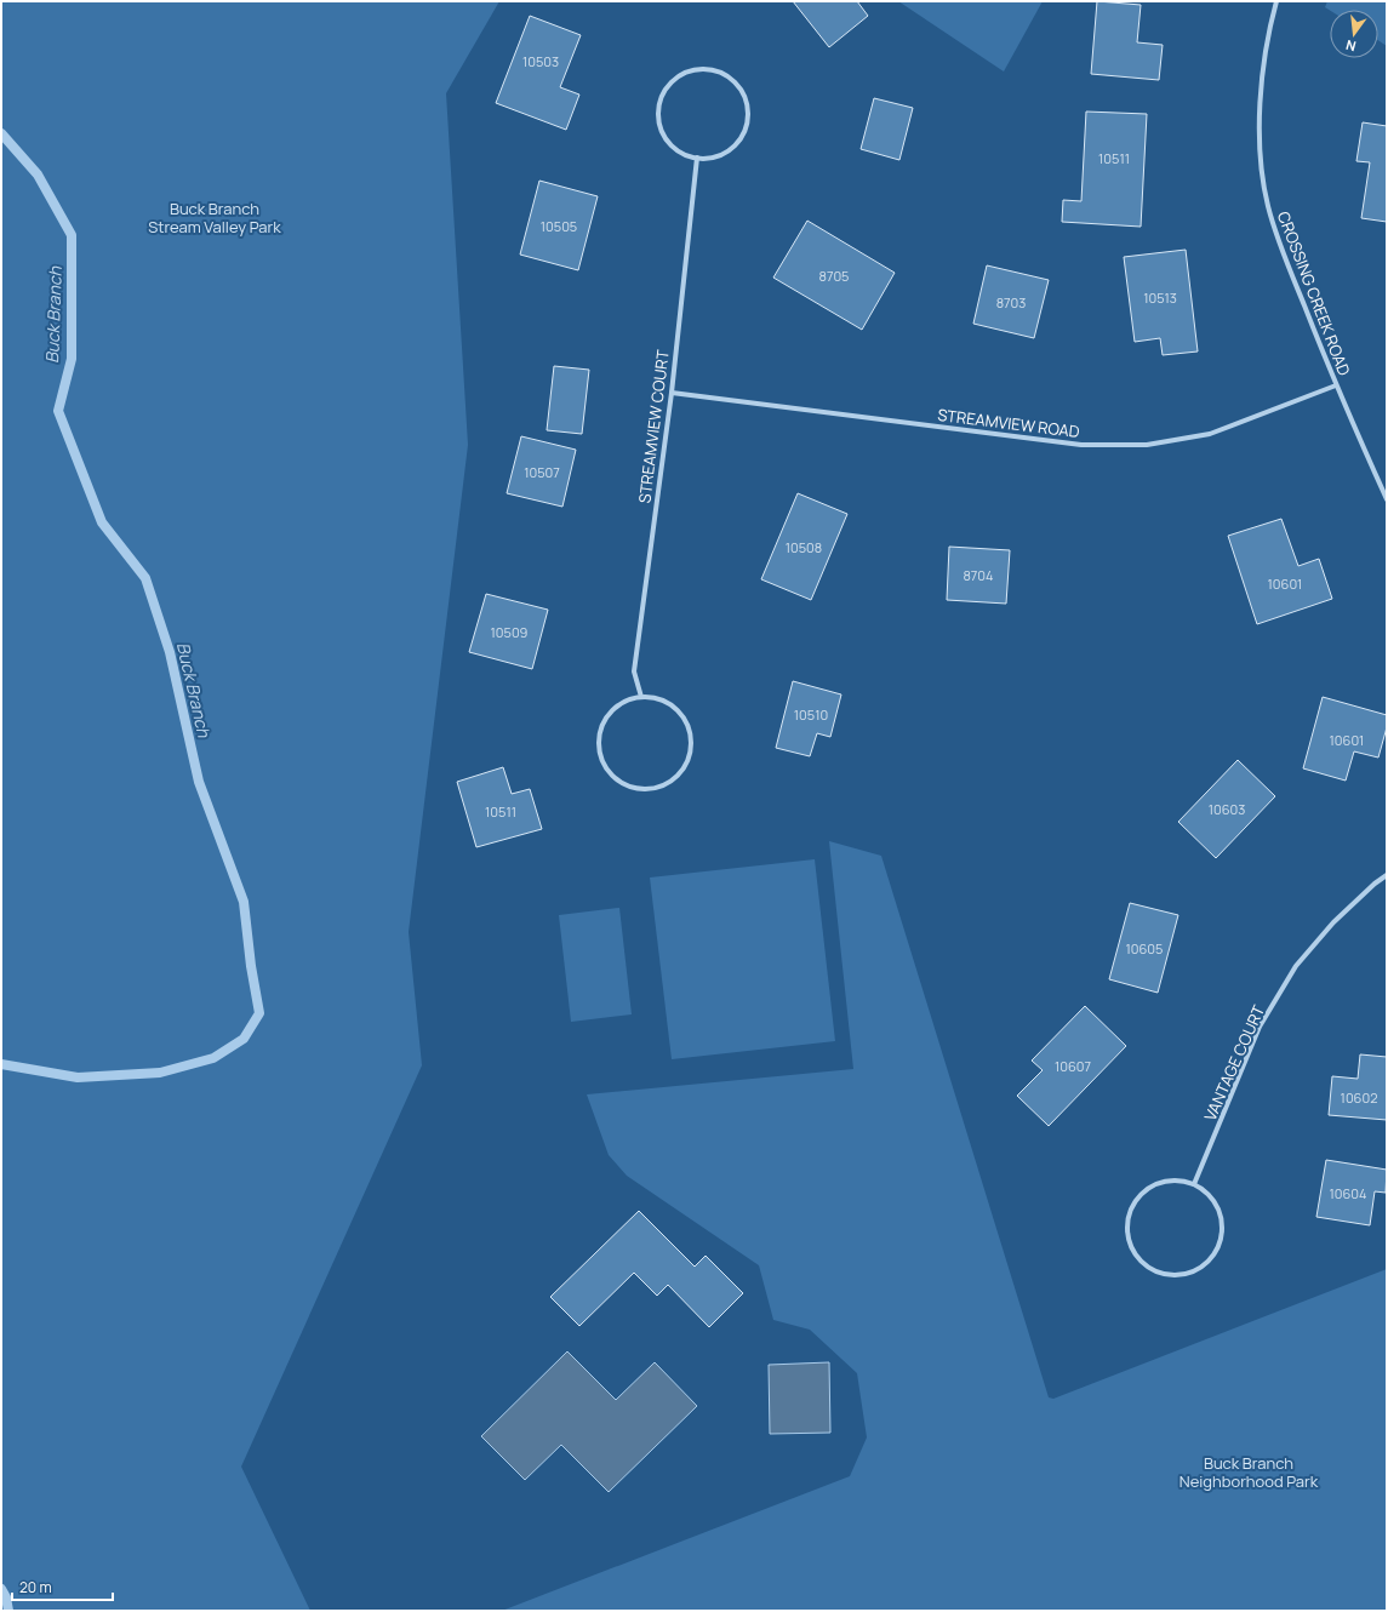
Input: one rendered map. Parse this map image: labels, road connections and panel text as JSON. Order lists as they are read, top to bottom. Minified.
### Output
{"streets":{"street":["CROSSING CREEK ROAD","STREAMVIEW ROAD","STREAMVIEW COURT","VANTAGE COURT"]},"crossings":[["CROSSING CREEK ROAD","STREAMVIEW ROAD"],["STREAMVIEW ROAD","STREAMVIEW COURT"]],"water":["Buck Branch"],"parks":["Buck Branch Stream Valley Park","Buck Branch Neighborhood Park"],"house_numbers":["10503","10511","10505","8705","10513","8703","10507","10508","8704","10601","10509","10510","10601","10603","10511","10605","10607","10602","10604"],"scale_bar":"20 m","north":"bottom"}
